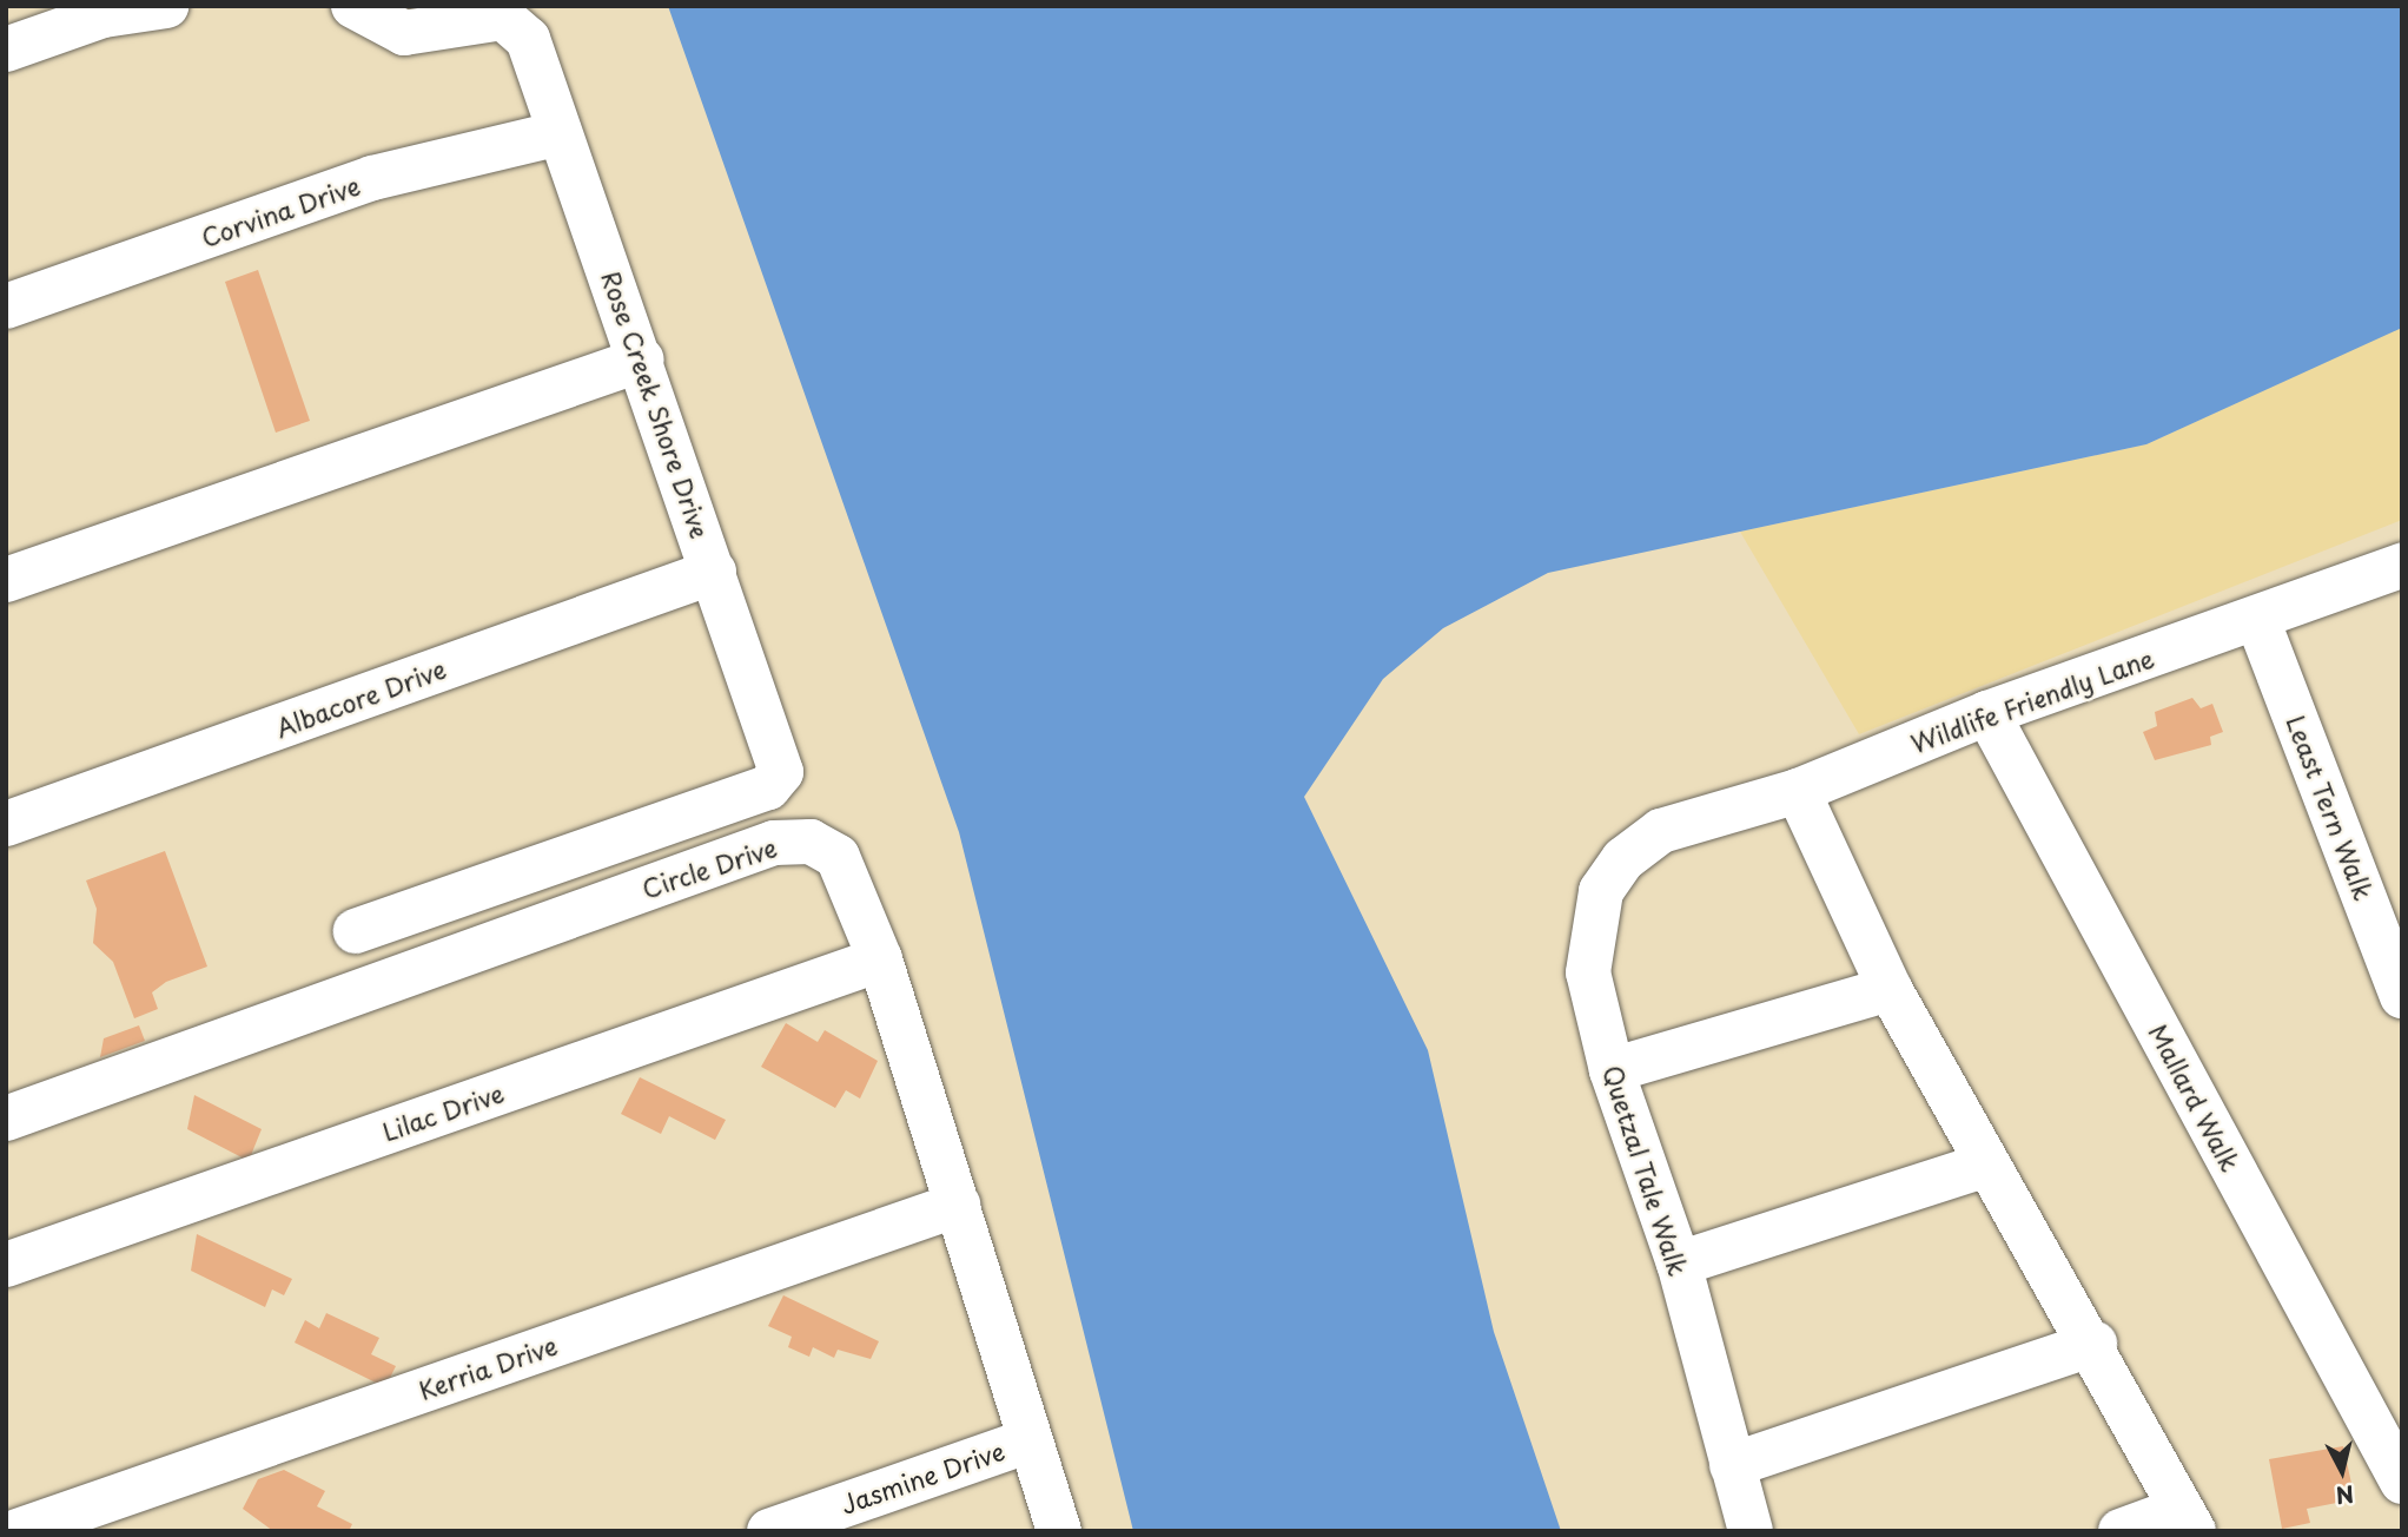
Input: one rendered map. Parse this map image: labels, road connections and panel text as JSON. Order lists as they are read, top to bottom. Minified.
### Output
{"streets":{"street":["Corvina Drive","Rose Creek Shore Drive","Albacore Drive","Wildlife Friendly Lane","Least Tern Walk","Circle Drive","Mallard Walk","Lilac Drive","Quetzal Tale Walk","Kerria Drive","Jasmine Drive"]},"crossings":[["Corvina Drive","Rose Creek Shore Drive"],["Rose Creek Shore Drive","Albacore Drive"],["Wildlife Friendly Lane","Least Tern Walk"],["Wildlife Friendly Lane","Mallard Walk"],["Wildlife Friendly Lane","Quetzal Tale Walk"],["Circle Drive","Lilac Drive"],["Circle Drive","Kerria Drive"],["Circle Drive","Jasmine Drive"]],"north":"bottom"}
